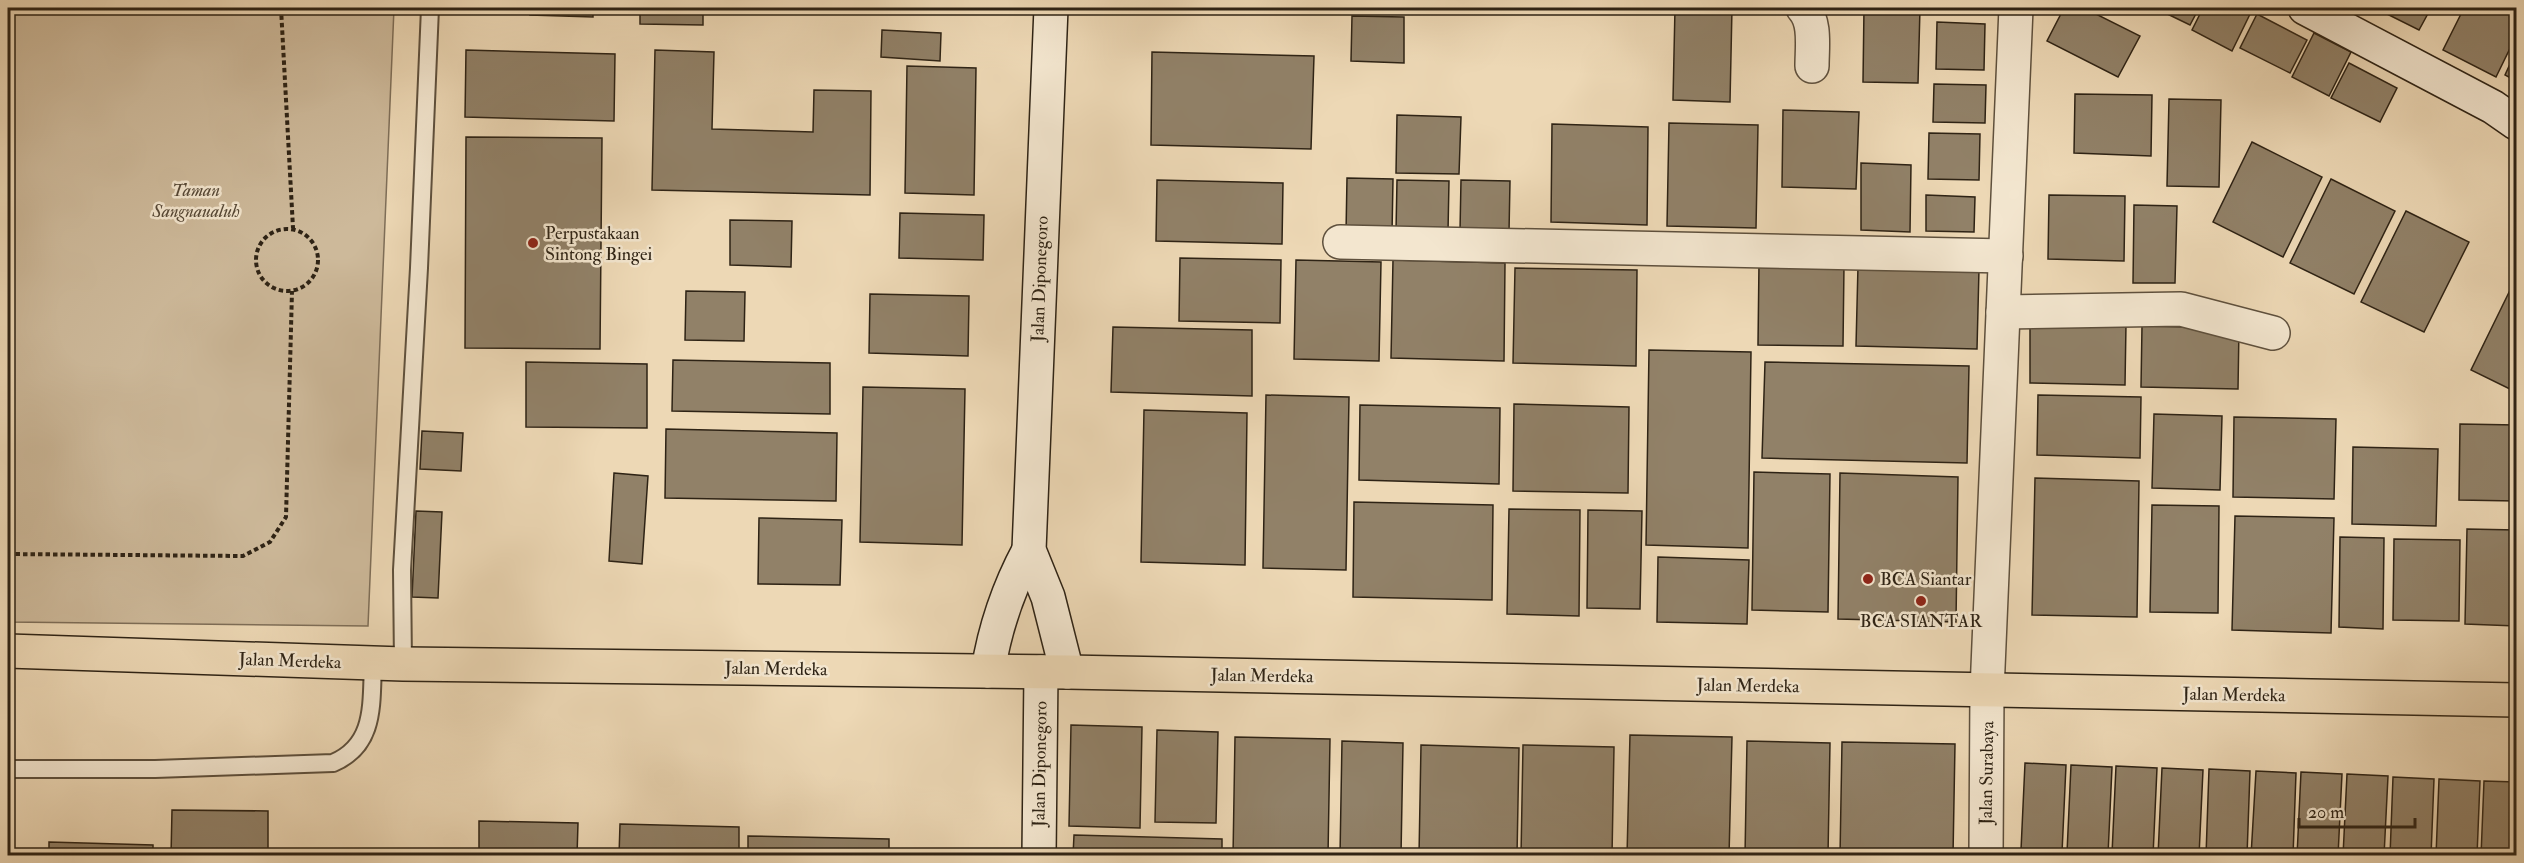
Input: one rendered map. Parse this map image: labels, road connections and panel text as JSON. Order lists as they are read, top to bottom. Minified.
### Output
{"streets":{"main road":["Jalan Merdeka"],"street":["Jalan Diponegoro","Jalan Surabaya"]},"crossings":[["Jalan Diponegoro","Jalan Merdeka"],["Jalan Merdeka","Jalan Surabaya"]],"parks":["Taman Sangnaualuh"],"places":["Perpustakaan Sintong Bingei","BCA Siantar","BCA SIANTAR"],"scale_bar":"20 m"}
